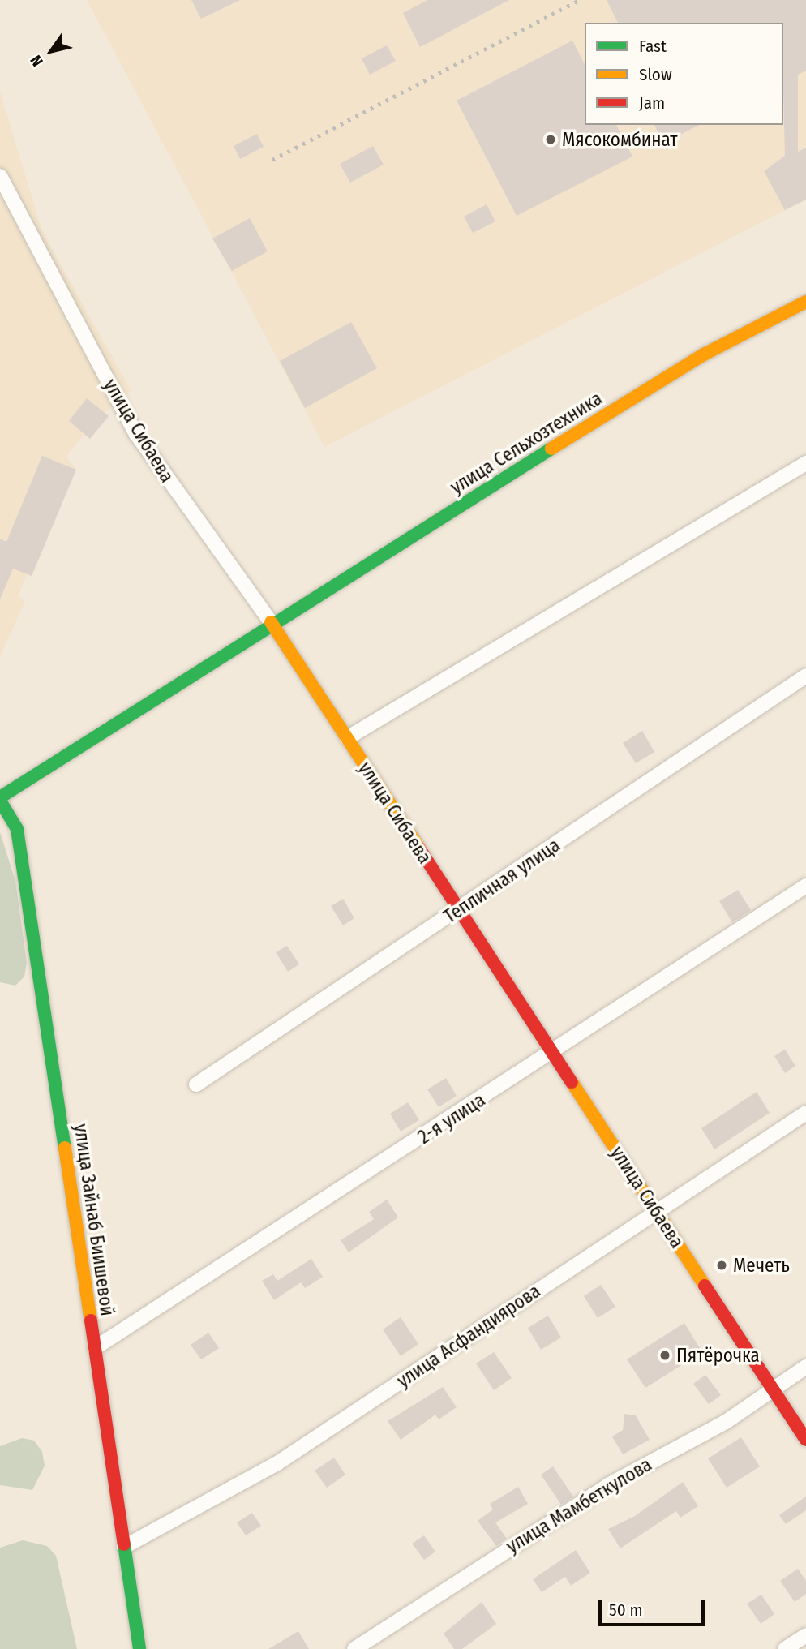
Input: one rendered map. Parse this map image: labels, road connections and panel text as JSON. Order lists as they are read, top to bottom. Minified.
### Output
{"streets":{"main road":["улица Сибаева","улица Сельхозтехника","улица Зайнаб Биишевой"],"street":["Тепличная улица","2-я улица","улица Асфандиярова","улица Мамбеткулова"]},"crossings":[["улица Сибаева","улица Сельхозтехника"],["улица Сибаева","Тепличная улица"],["улица Сибаева","2-я улица"],["улица Сибаева","улица Асфандиярова"],["улица Сибаева","улица Мамбеткулова"],["улица Сельхозтехника","улица Зайнаб Биишевой"],["2-я улица","улица Зайнаб Биишевой"],["улица Зайнаб Биишевой","улица Асфандиярова"]],"places":["Мясокомбинат","Мечеть","Пятёрочка"],"legend":["Fast","Slow","Jam"],"scale_bar":"50 m","north":"bottom left"}
